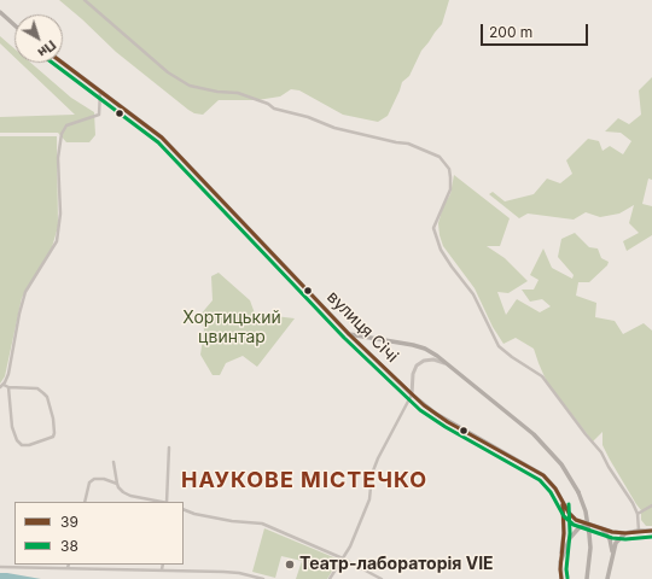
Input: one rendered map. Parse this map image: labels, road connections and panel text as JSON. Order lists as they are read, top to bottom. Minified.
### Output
{"streets":{"main road":["вулиця Січі"]},"districts":["НАУКОВЕ МІСТЕЧКО"],"parks":["Хортицький цвинтар"],"places":["Театр-лабораторія VIE"],"lines":["transit line 39","transit line 38"],"legend":["39","38"],"scale_bar":"200 m","north":"bottom right"}
